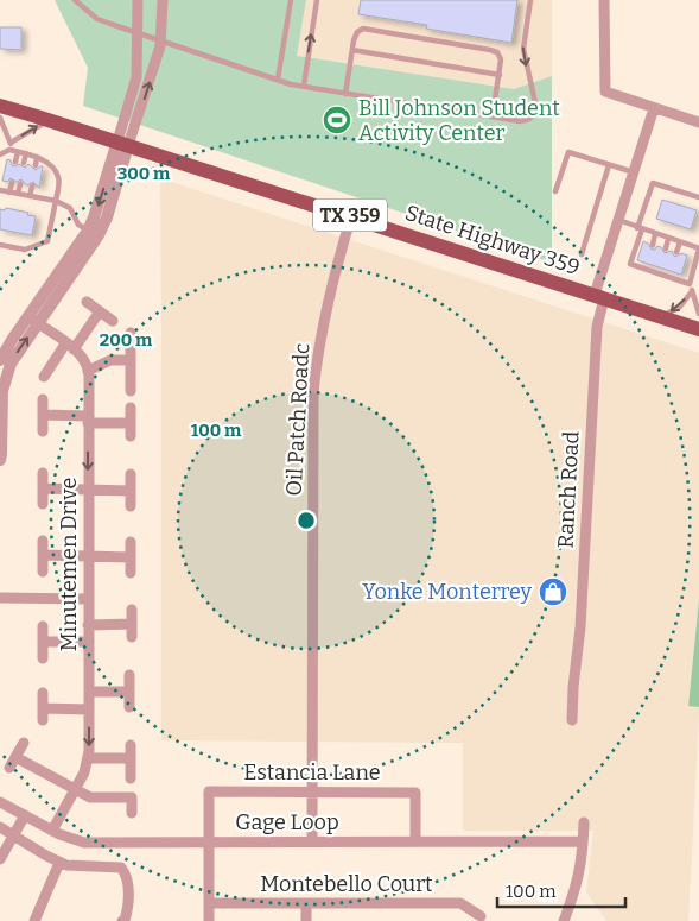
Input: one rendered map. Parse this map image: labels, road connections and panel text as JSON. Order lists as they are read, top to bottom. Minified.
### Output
{"streets":{"main road":["TX 359","State Highway 359"],"street":["Oil Patch Roadc","Ranch Road","Minutemen Drive","Estancia Lane","Gage Loop","Montebello Court"]},"crossings":[["State Highway 359","Oil Patch Roadc"],["State Highway 359","Ranch Road"],["Oil Patch Roadc","Estancia Lane"],["Oil Patch Roadc","Gage Loop"],["Minutemen Drive","Gage Loop"],["Estancia Lane","Gage Loop"]],"places":{"sports":["Bill Johnson Student Activity Center"],"shop":["Yonke Monterrey"]},"scale_bar":"100 m","rings":["300 m","200 m","100 m"]}
